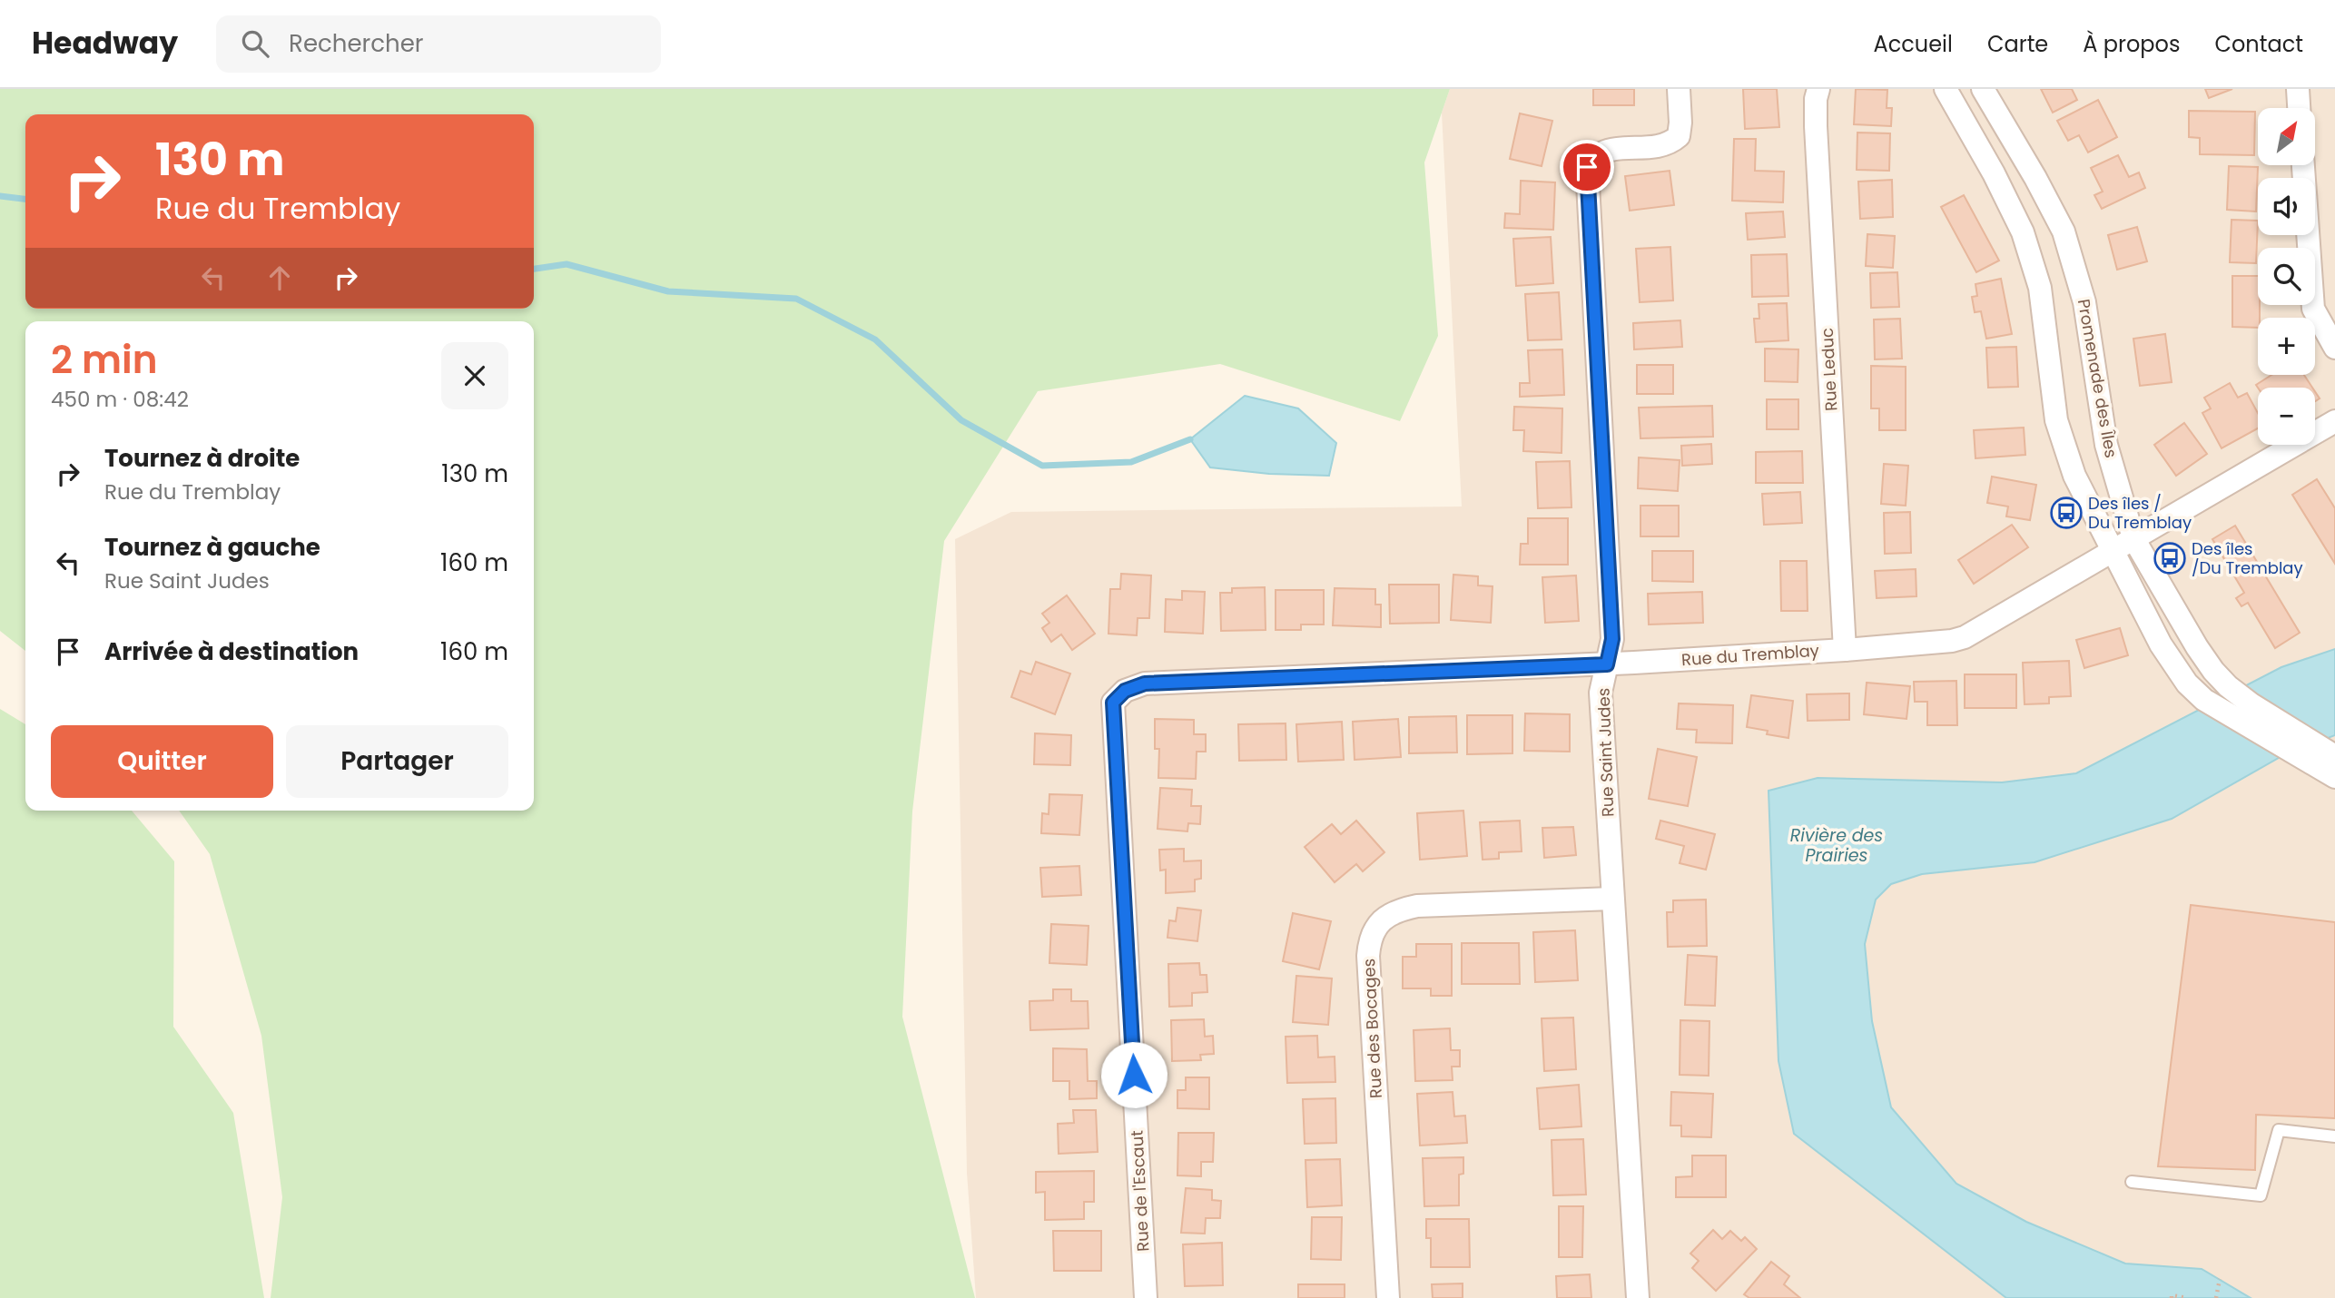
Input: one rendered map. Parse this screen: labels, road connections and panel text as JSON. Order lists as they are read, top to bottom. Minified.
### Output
{"streets":{"street":["Rue Leduc","Promenade des Îles","Rue du Tremblay","Rue Saint Judes","Rue des Bocages","Rue de l'Escaut"]},"crossings":[["Rue Leduc","Rue du Tremblay"],["Promenade des Îles","Rue du Tremblay"],["Rue du Tremblay","Rue Saint Judes"],["Rue du Tremblay","Rue de l'Escaut"],["Rue Saint Judes","Rue des Bocages"]],"water":["Rivière des Prairies"],"places":{"bus stop":["Des îles / Du Tremblay","Des îles /Du Tremblay"]},"north":"top right","page":{"header":"Headway","search":"Rechercher","nav":["Accueil","Carte","À propos","Contact"],"map_buttons":["+","−"],"turn":["130 m","Rue du Tremblay"],"heading":["2 min","450 m · 08:42"],"list":[{"name":"Tournez à droite","note":"Rue du Tremblay","value":"130 m"},{"name":"Tournez à gauche","note":"Rue Saint Judes","value":"160 m"},{"name":"Arrivée à destination","value":"160 m"}],"buttons":["Quitter","Partager"]}}
